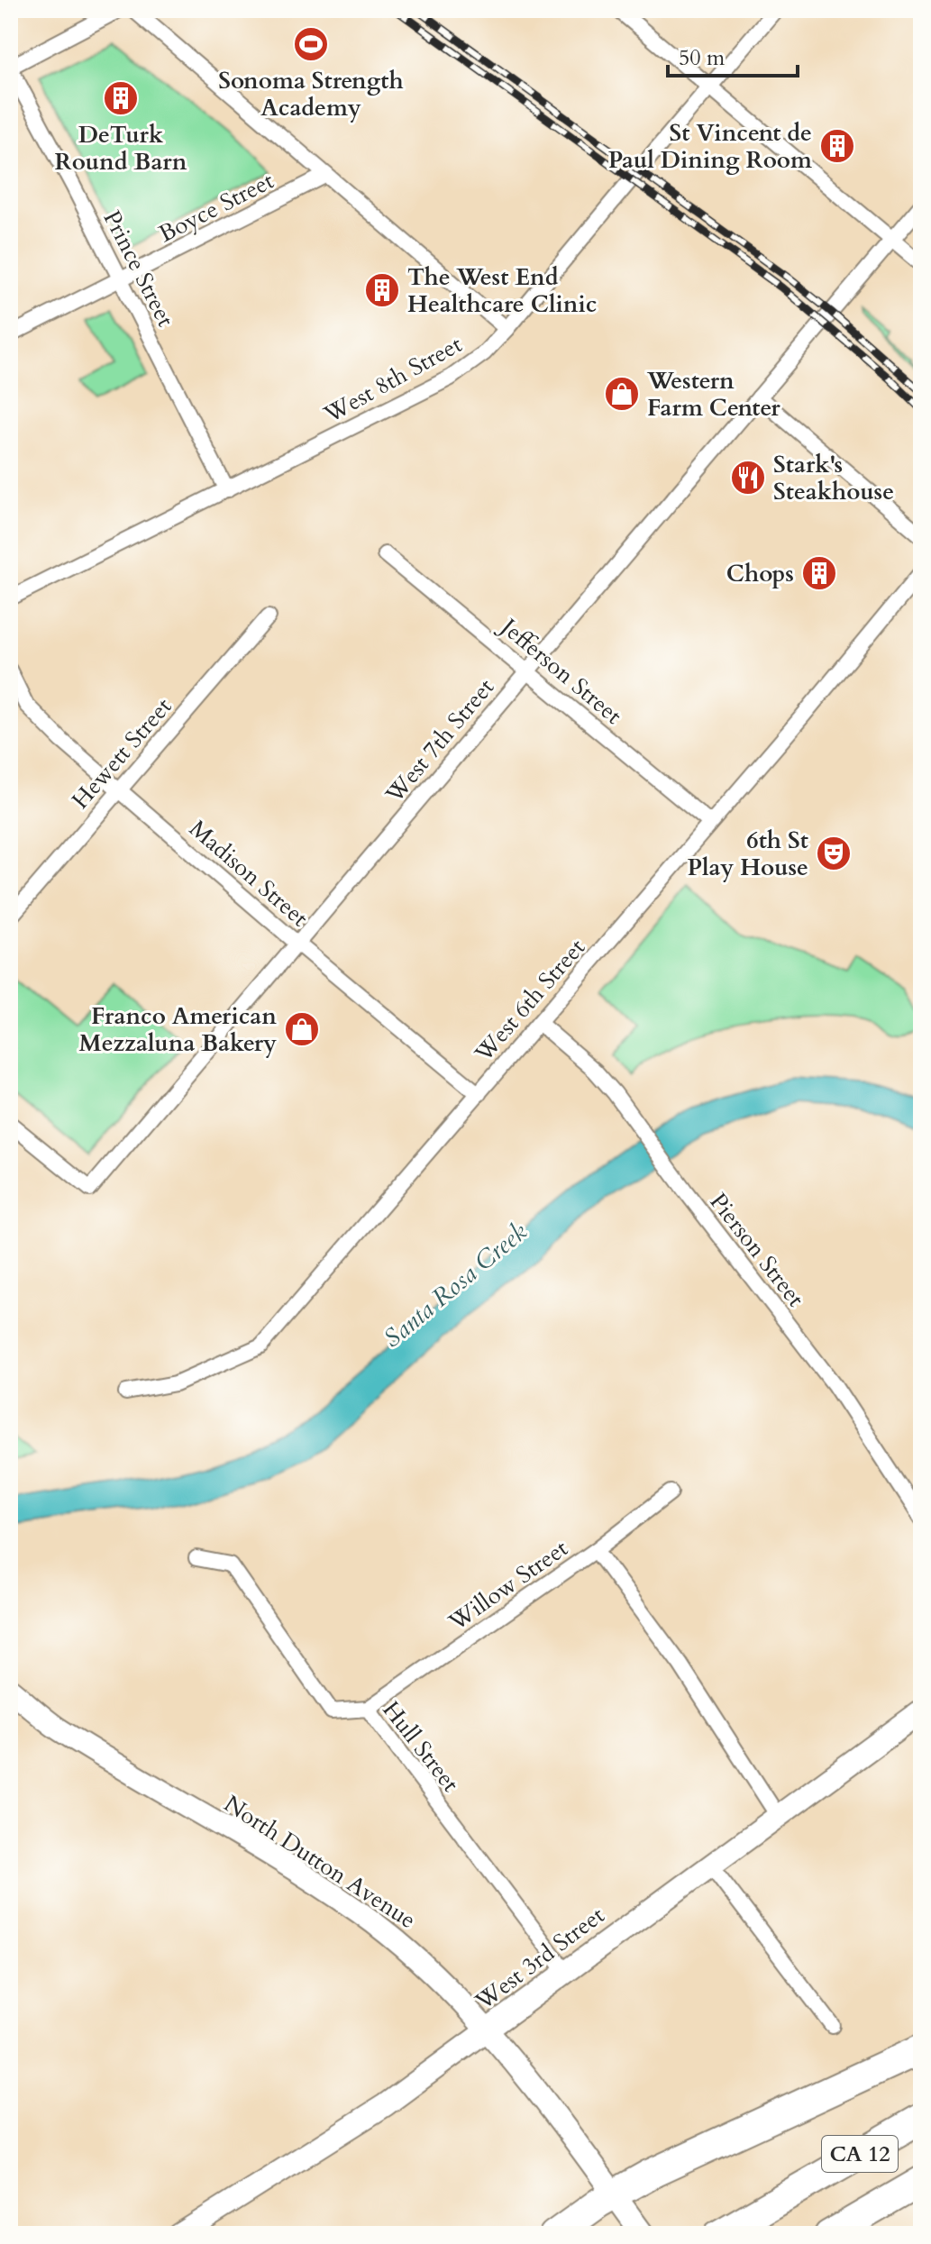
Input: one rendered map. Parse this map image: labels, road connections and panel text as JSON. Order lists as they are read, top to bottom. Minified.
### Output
{"streets":{"highway":["CA 12"],"main road":["North Dutton Avenue","West 3rd Street"],"street":["Boyce Street","Prince Street","West 8th Street","Jefferson Street","West 7th Street","Hewett Street","Madison Street","West 6th Street","Pierson Street","Willow Street","Hull Street"]},"crossings":[["Boyce Street","Prince Street"],["Prince Street","West 8th Street"],["Jefferson Street","West 7th Street"],["Jefferson Street","West 6th Street"],["West 7th Street","Madison Street"],["Hewett Street","Madison Street"],["Madison Street","West 6th Street"],["West 6th Street","Pierson Street"],["Willow Street","Hull Street"],["Hull Street","West 3rd Street"],["North Dutton Avenue","West 3rd Street"]],"water":["Santa Rosa Creek"],"places":{"sports":["Sonoma Strength Academy"],"building":["DeTurk Round Barn","St Vincent de Paul Dining Room","The West End Healthcare Clinic","Chops"],"shop":["Western Farm Center","Franco American Mezzaluna Bakery"],"restaurant":["Stark's Steakhouse"],"theatre":["6th St Play House"]},"scale_bar":"50 m"}
